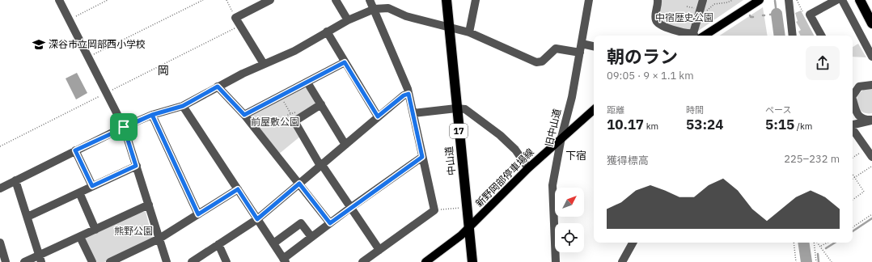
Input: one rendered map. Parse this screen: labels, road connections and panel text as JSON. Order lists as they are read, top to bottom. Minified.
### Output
{"streets":{"highway":["17","中山道"],"main road":["新野岡部停車場線"],"street":["旧中山道"]},"crossings":[["旧中山道","新野岡部停車場線"],["中山道","新野岡部停車場線"]],"districts":["岡","下宿"],"parks":["中宿歴史公園","前屋敷公園","熊野公園"],"places":{"school or university":["深谷市立岡部西小学校"]},"north":"top right","page":{"heading":["朝のラン","09:05 · 9 × 1.1 km"],"stats":[["距離","10.17 km"],["時間","53:24"],["ペース","5:15 /km"]],"chart":["獲得標高","225–232 m"]}}
